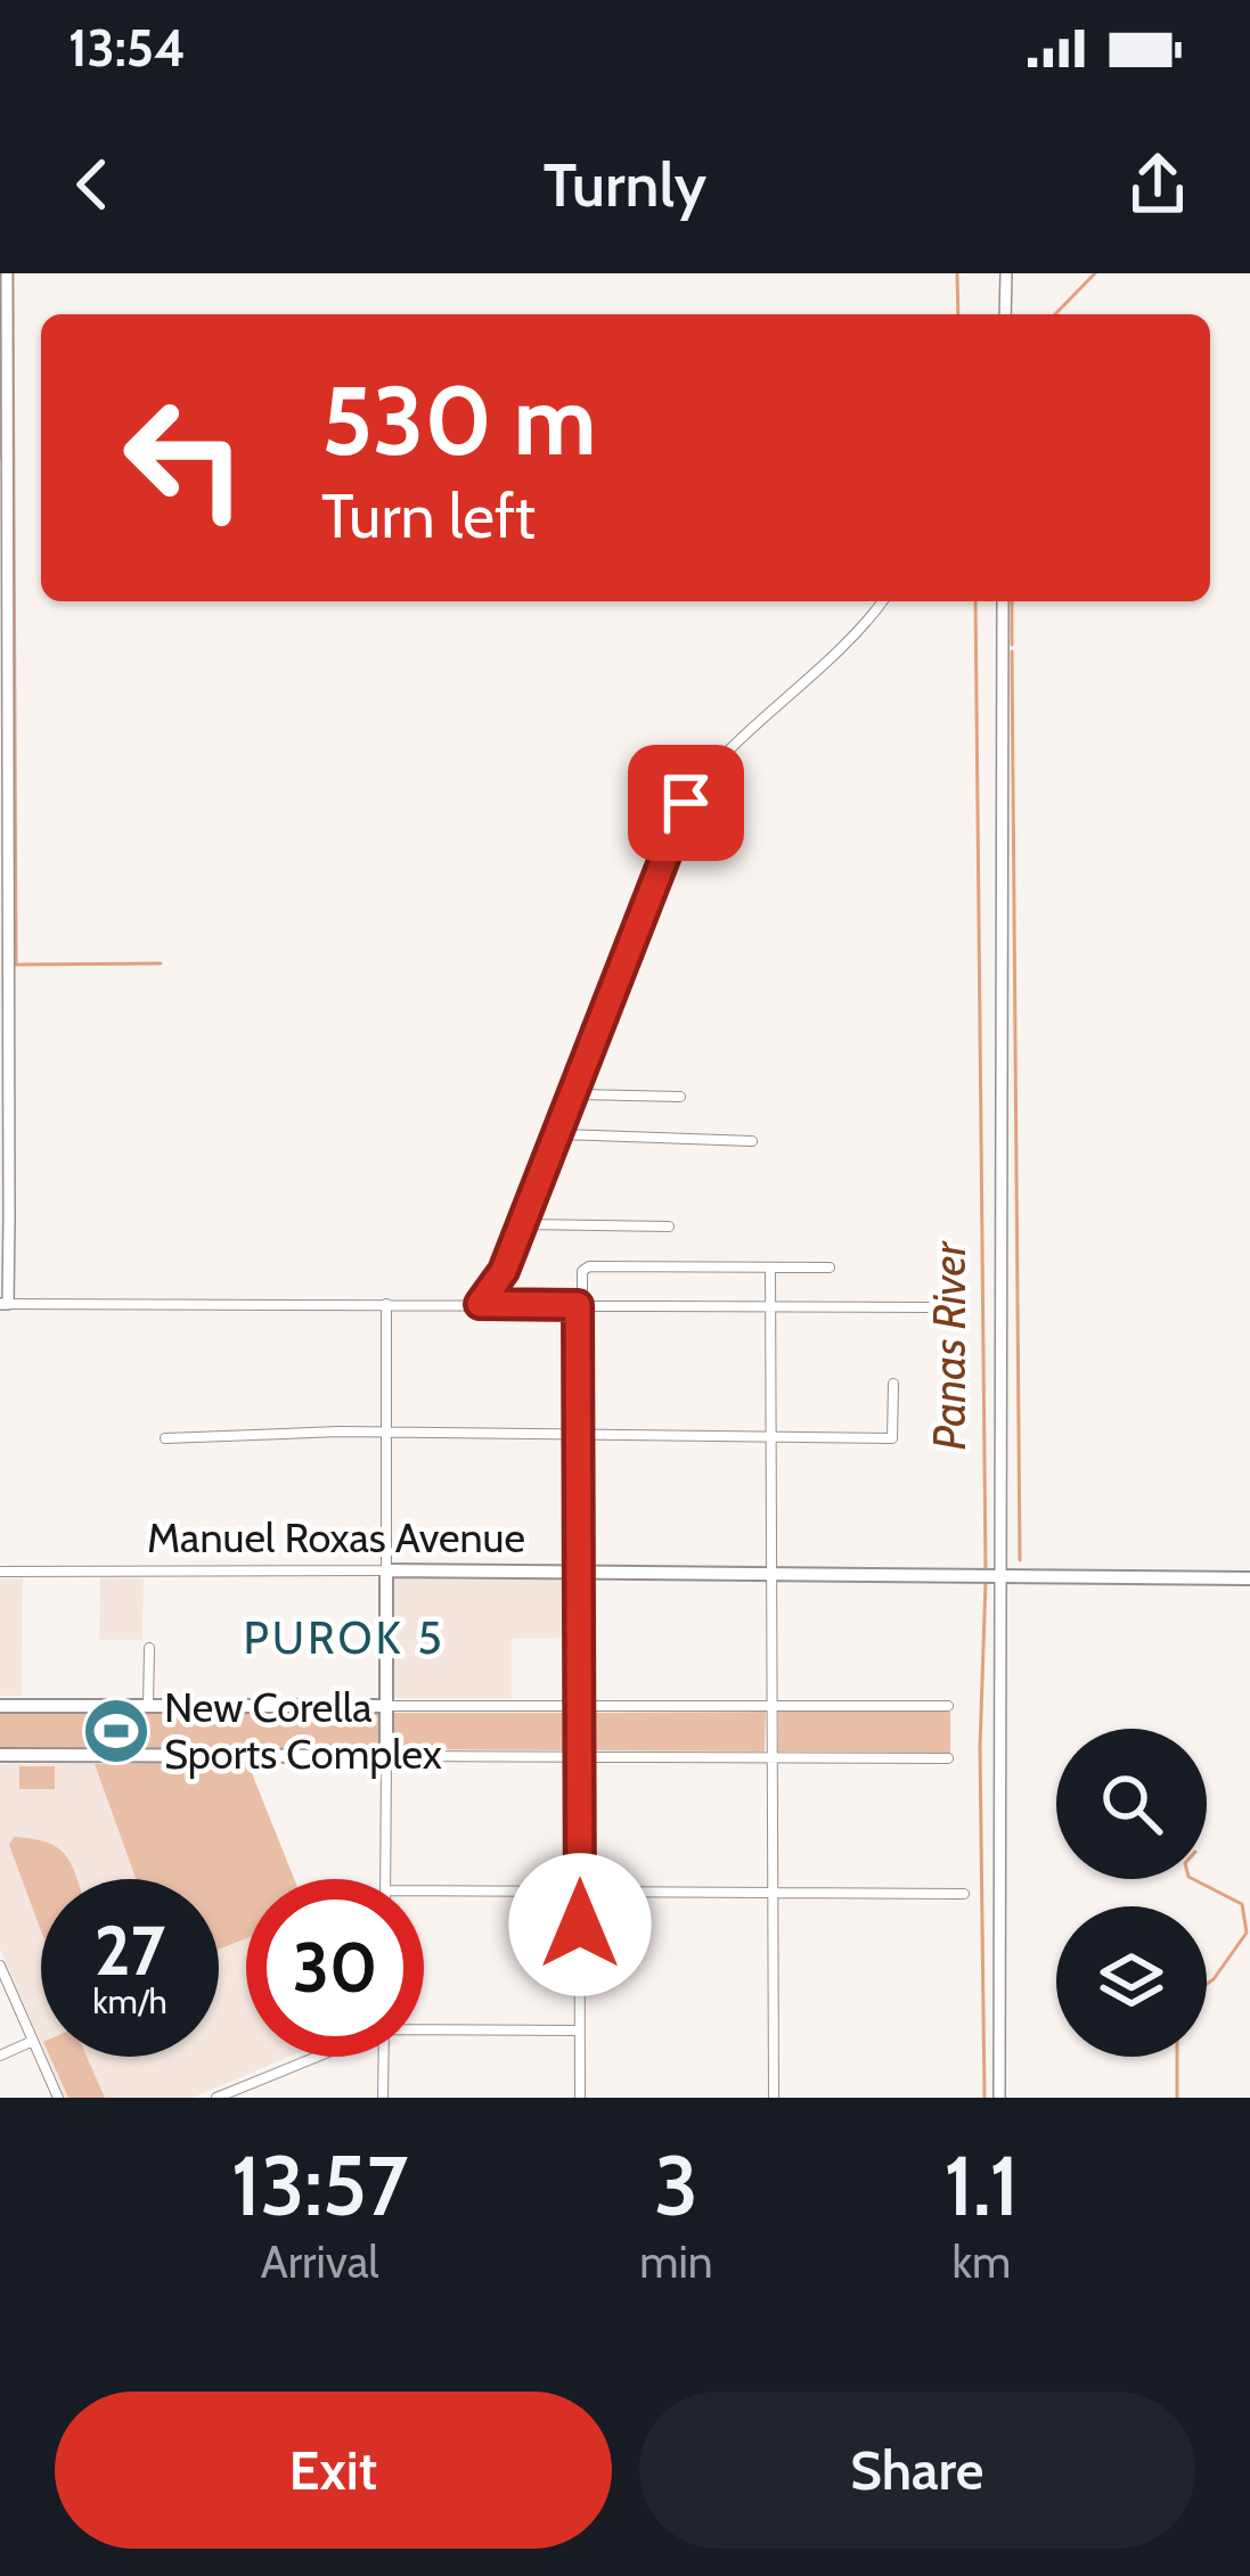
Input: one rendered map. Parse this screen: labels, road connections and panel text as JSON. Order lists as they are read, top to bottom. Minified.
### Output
{"streets":{"main road":["Manuel Roxas Avenue"]},"districts":["PUROK 5"],"water":["Panas River"],"places":{"sports":["New Corella Sports Complex"]},"page":{"status":"13:54","header":"Turnly","turn":["530 m","Turn left"],"speed":"27 km/h","limit":"30","eta":["13:57","Arrival","3","min","1.1","km"],"buttons":["Exit","Share"]}}
